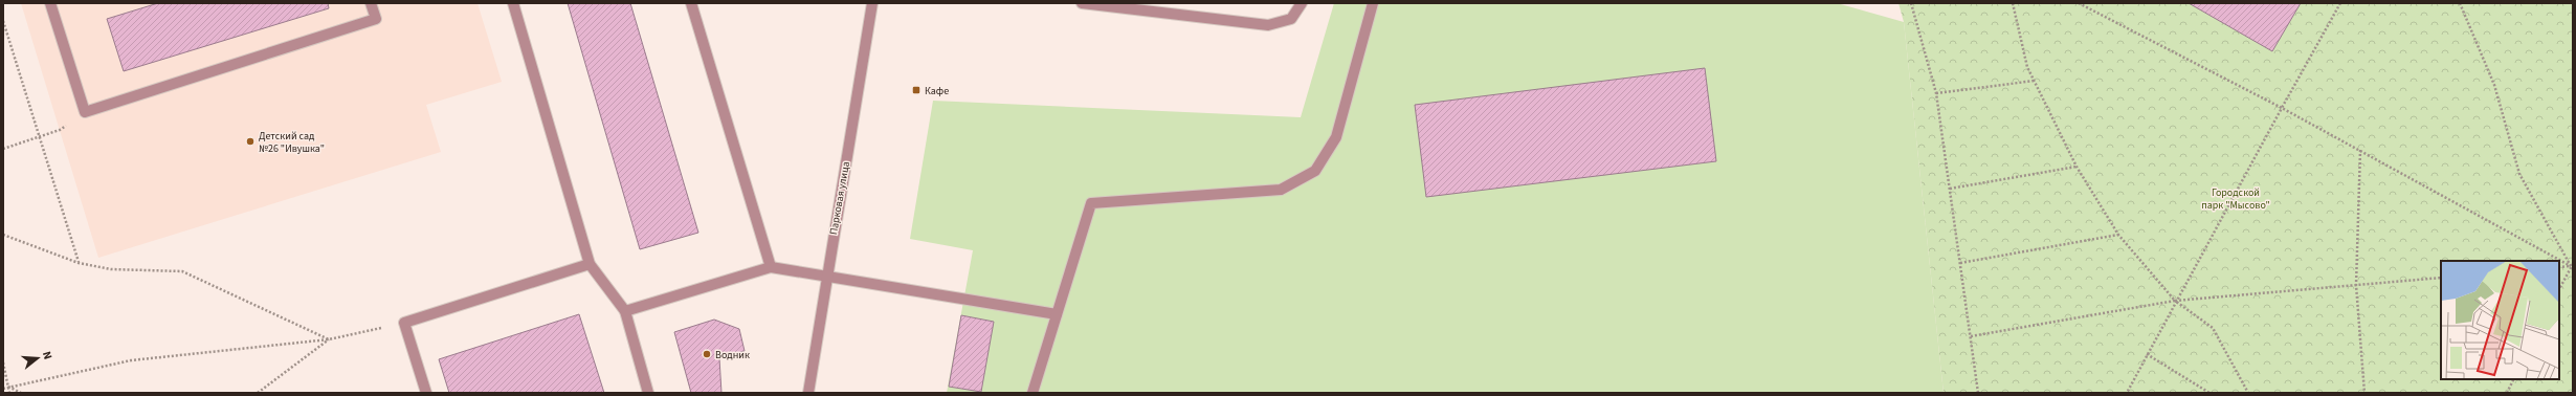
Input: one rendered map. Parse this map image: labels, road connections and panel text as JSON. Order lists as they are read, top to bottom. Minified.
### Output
{"streets":{"street":["Парковая улица"]},"parks":["Городской парк \"Мысово\""],"places":{"transit":["Кафе"],"other":["Детский сад №26 \"Ивушка\"","Водник"]},"north":"right"}
